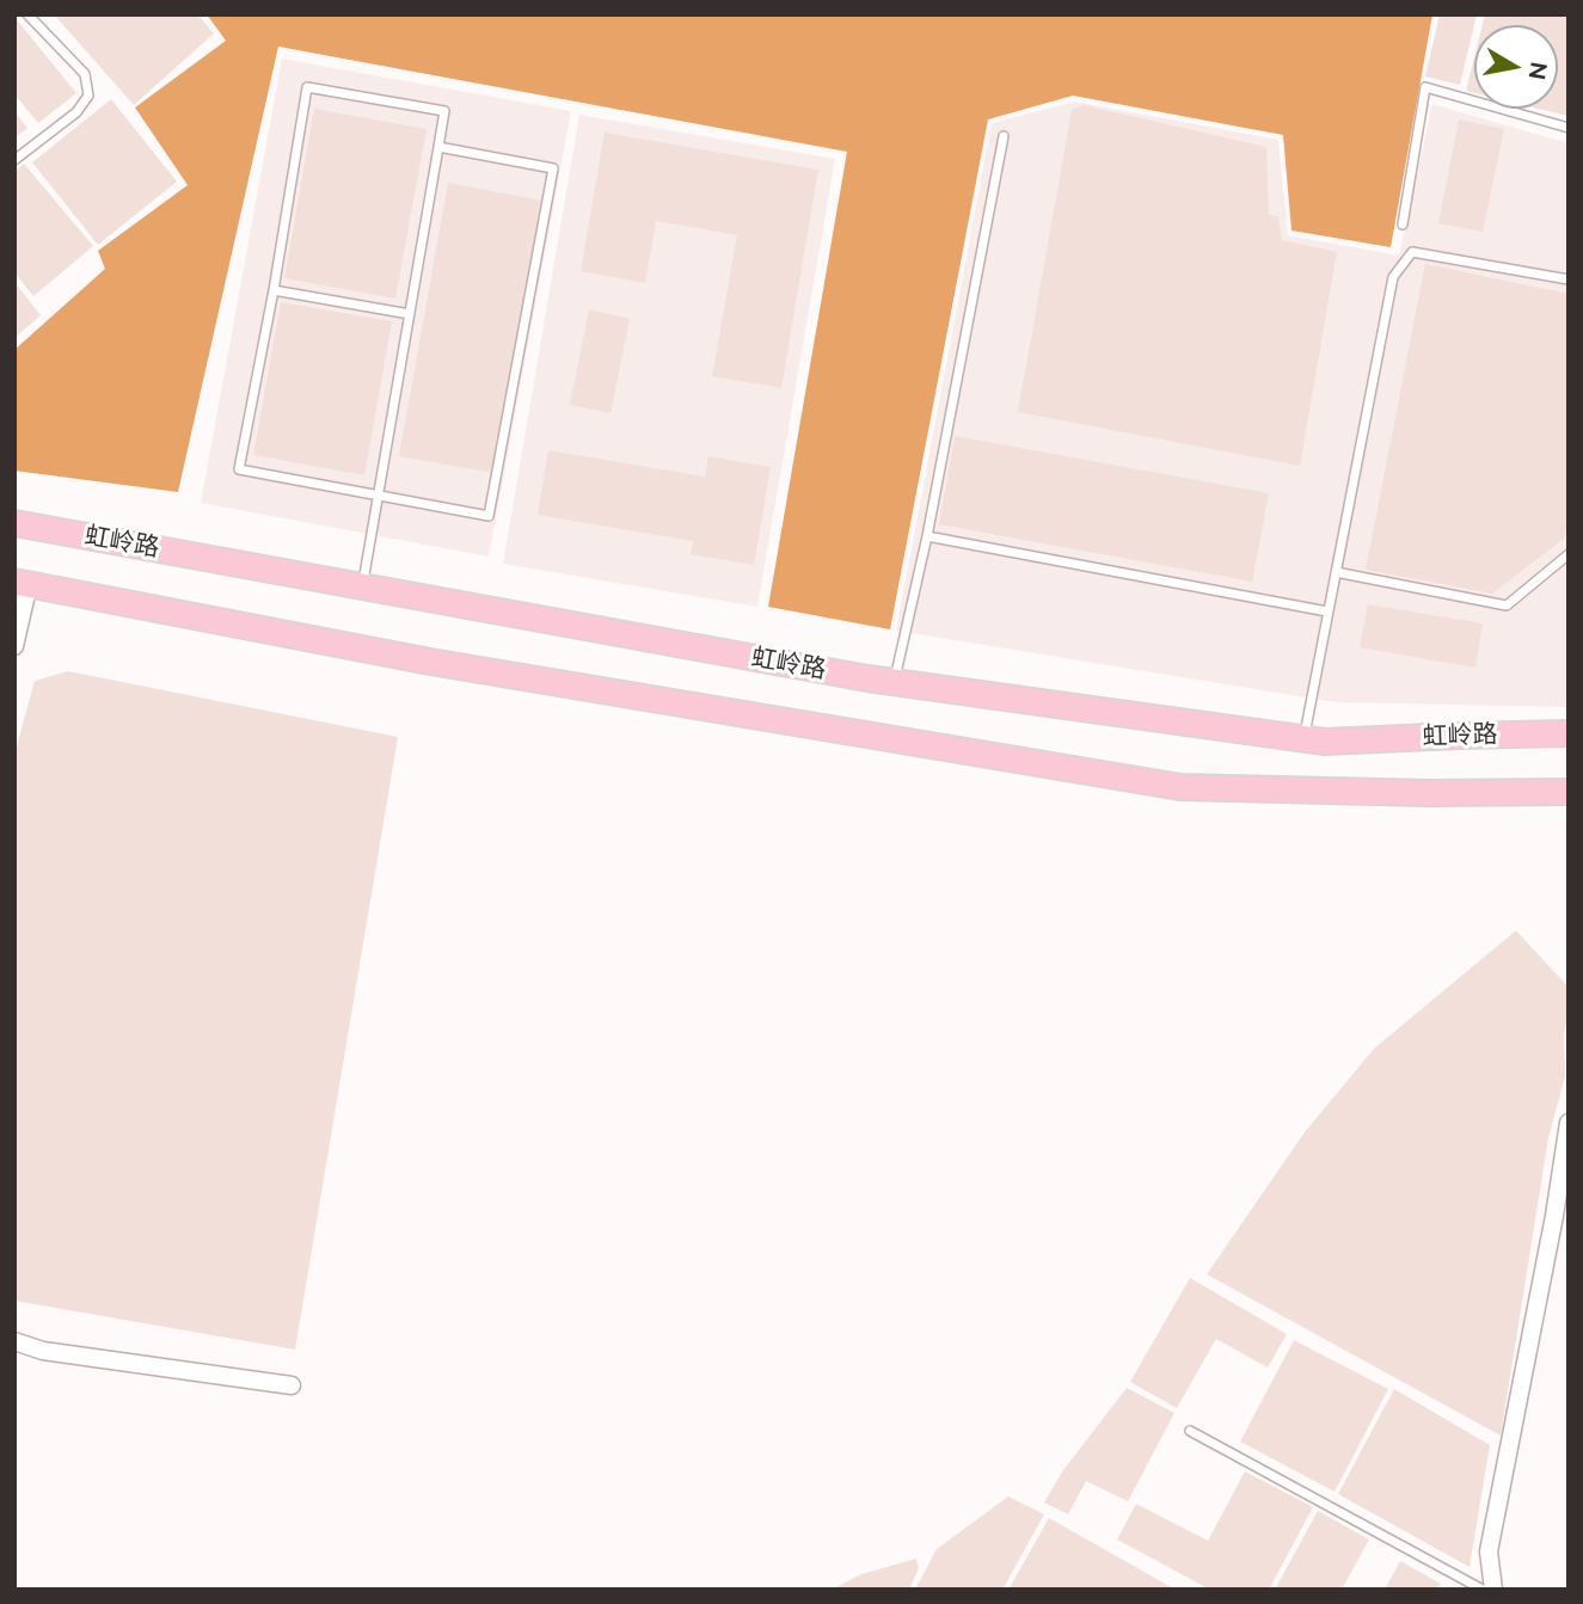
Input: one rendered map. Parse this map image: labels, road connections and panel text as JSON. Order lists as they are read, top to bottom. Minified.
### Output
{"streets":{"main road":["虹岭路"]},"north":"right"}
